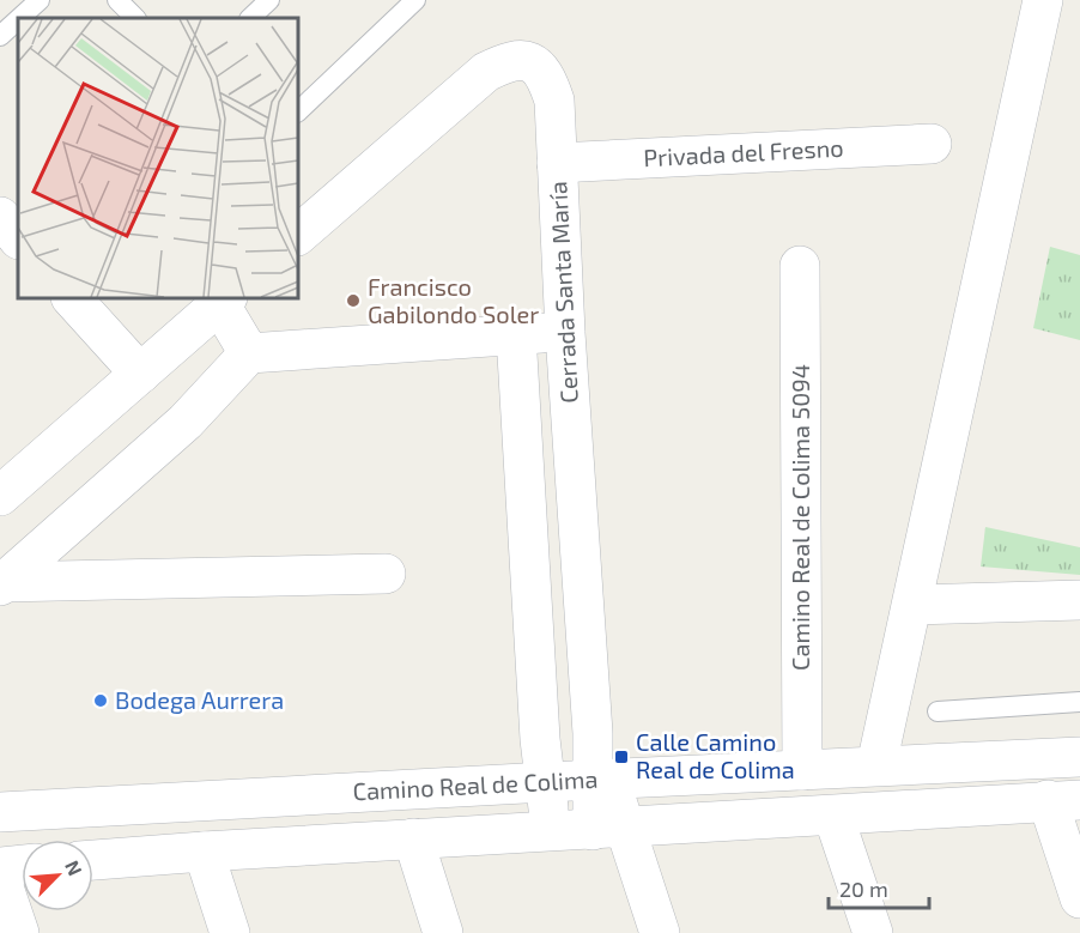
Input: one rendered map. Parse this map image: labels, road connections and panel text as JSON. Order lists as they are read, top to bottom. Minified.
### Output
{"streets":{"street":["Privada del Fresno","Cerrada Santa María","Camino Real de Colima 5094","Camino Real de Colima"]},"crossings":[["Privada del Fresno","Cerrada Santa María"],["Cerrada Santa María","Camino Real de Colima"],["Camino Real de Colima 5094","Camino Real de Colima"]],"places":{"other":["Francisco Gabilondo Soler","Bodega Aurrera"],"transit":["Calle Camino Real de Colima"]},"scale_bar":"20 m","north":"top right"}
